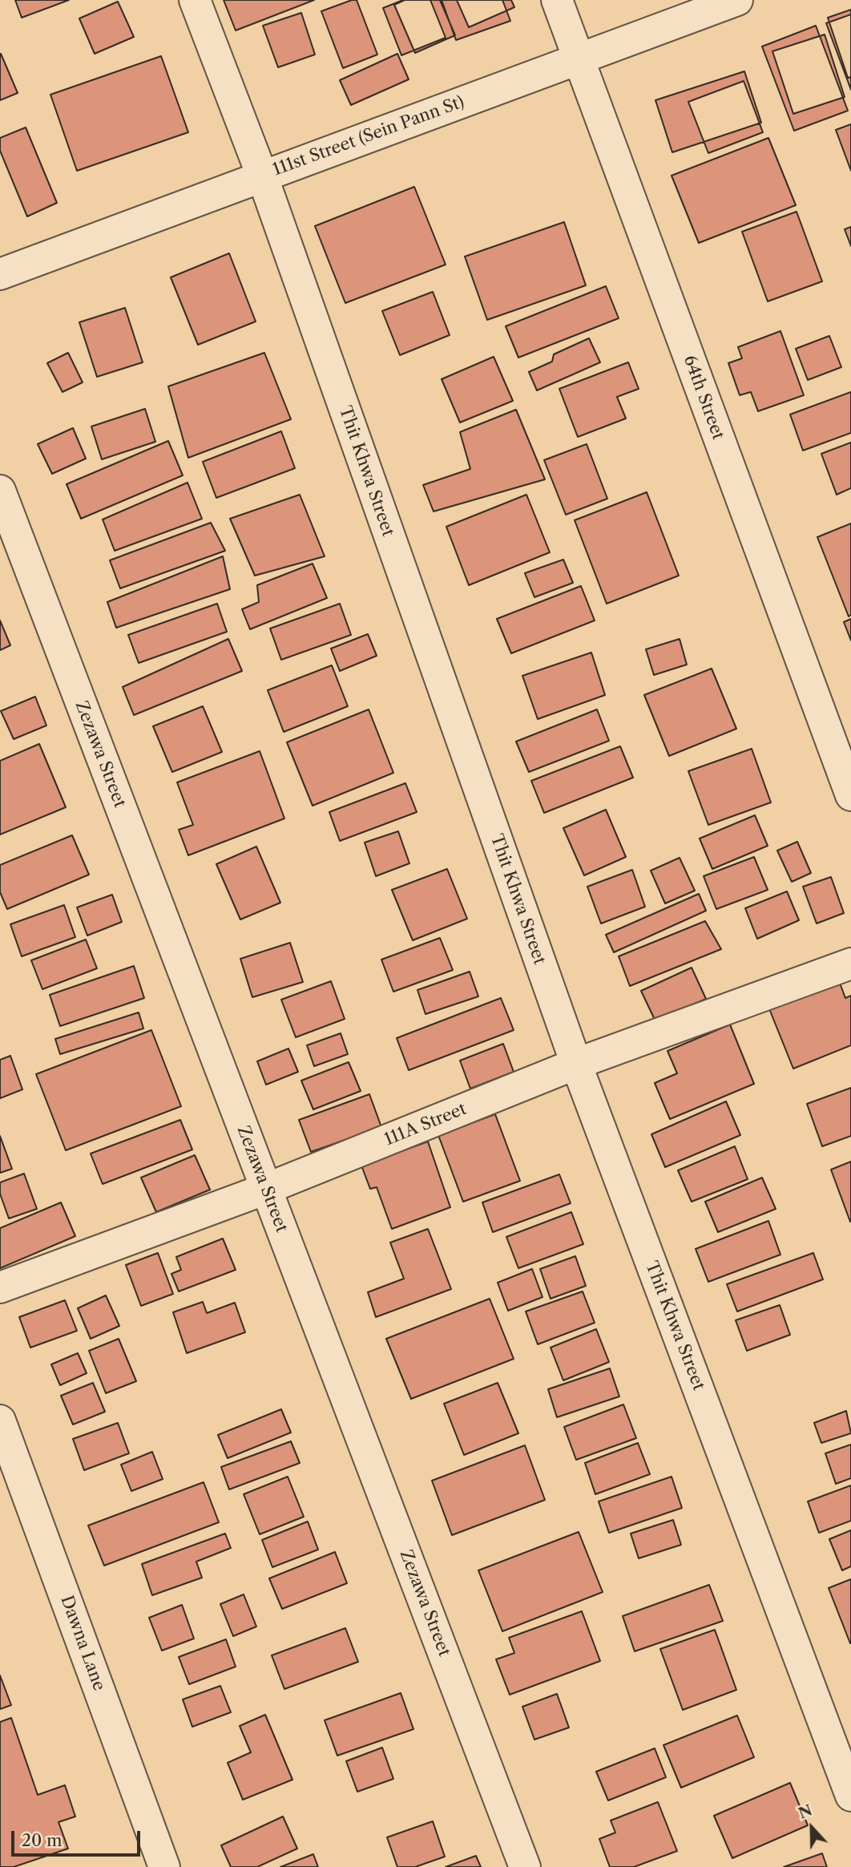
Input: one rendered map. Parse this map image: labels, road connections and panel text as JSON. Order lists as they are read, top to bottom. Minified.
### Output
{"streets":{"street":["111st Street (Sein Pann St)","64th Street","Thit Khwa Street","Zezawa Street","111A Street","Dawna Lane"]},"crossings":[["111st Street (Sein Pann St)","64th Street"],["111st Street (Sein Pann St)","Thit Khwa Street"],["Thit Khwa Street","111A Street"],["Zezawa Street","111A Street"]],"scale_bar":"20 m","north":"top"}
